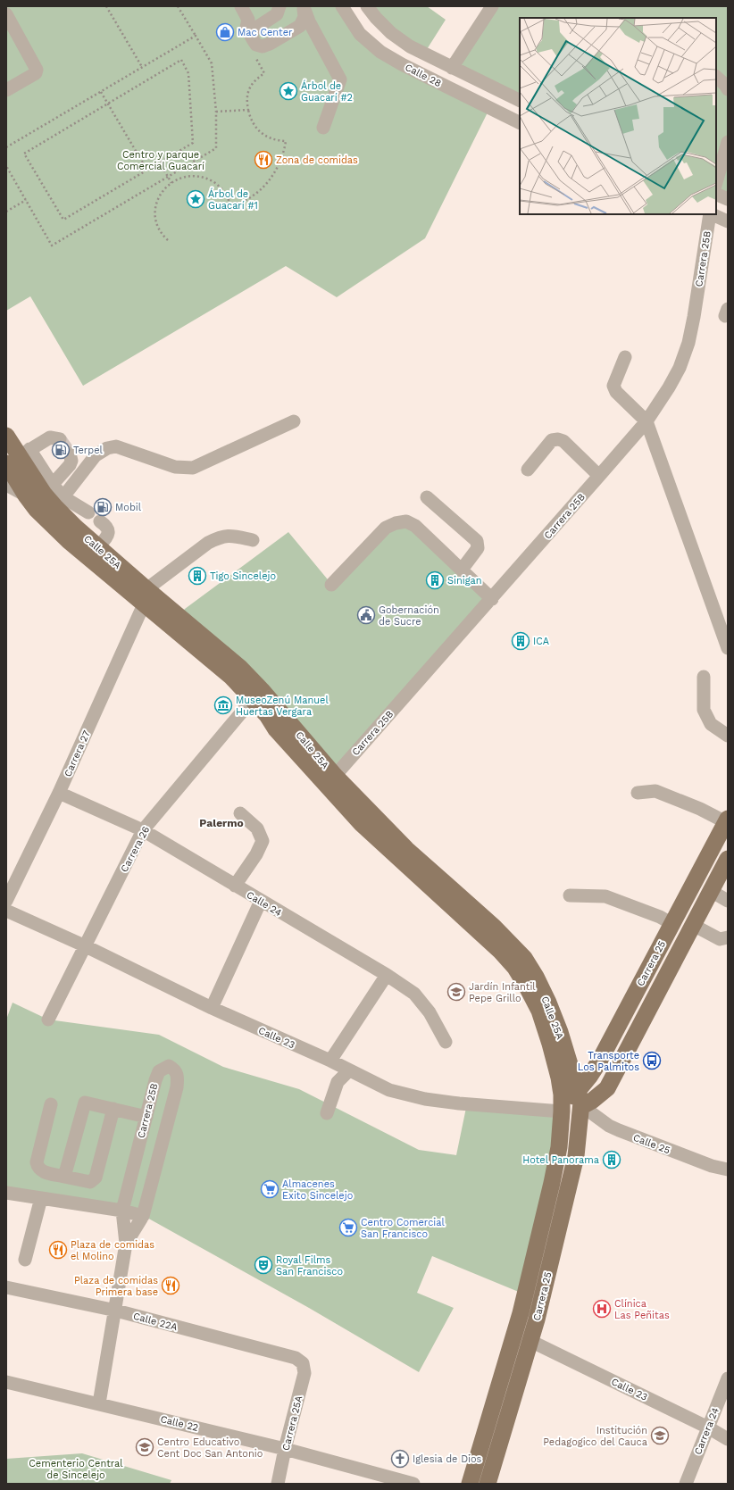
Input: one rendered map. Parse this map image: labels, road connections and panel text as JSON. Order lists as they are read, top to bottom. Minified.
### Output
{"streets":{"main road":["Calle 25A","Carrera 25"],"street":["Calle 28","Carrera 25B","Carrera 27","Carrera 26","Calle 24","Calle 23","Calle 25","Calle 22A","Calle 22","Carrera 25A","Carrera 24"]},"crossings":[["Carrera 25B","Calle 25A"],["Carrera 25B","Calle 22A"],["Carrera 25B","Calle 22"],["Calle 25A","Carrera 27"],["Calle 25A","Carrera 26"],["Calle 25A","Carrera 25"],["Calle 25A","Calle 23"],["Calle 25A","Calle 25"],["Carrera 27","Calle 24"],["Carrera 26","Calle 24"],["Carrera 26","Calle 23"],["Carrera 25","Calle 23"],["Carrera 25","Calle 25"],["Calle 23","Carrera 24"],["Calle 22A","Carrera 25A"],["Calle 22","Carrera 25A"]],"districts":["Palermo"],"parks":["Centro y parque Comercial Guacarí","Cementerio Central de Sincelejo"],"places":{"shop":["Mac Center"],"place":["Árbol de Guacarí #2","Árbol de Guacarí #1"],"restaurant":["Zona de comidas","Plaza de comidas el Molino","Plaza de comidas Primera base"],"fuel station":["Terpel","Mobil"],"building":["Tigo Sincelejo","Sinigan","ICA","Hotel Panorama"],"public building":["Gobernación de Sucre"],"museum":["MuseoZenú Manuel Huertas Vergara"],"school or university":["Jardín Infantil Pepe Grillo","Institución Pedagogico del Cauca","Centro Educativo Cent Doc San Antonio"],"bus stop":["Transporte Los Palmitos"],"supermarket":["Almacenes Exito Sincelejo","Centro Comercial San Francisco"],"theatre":["Royal Films San Francisco"],"hospital":["Clínica Las Peñitas"],"church":["Iglesia de Dios"]}}
